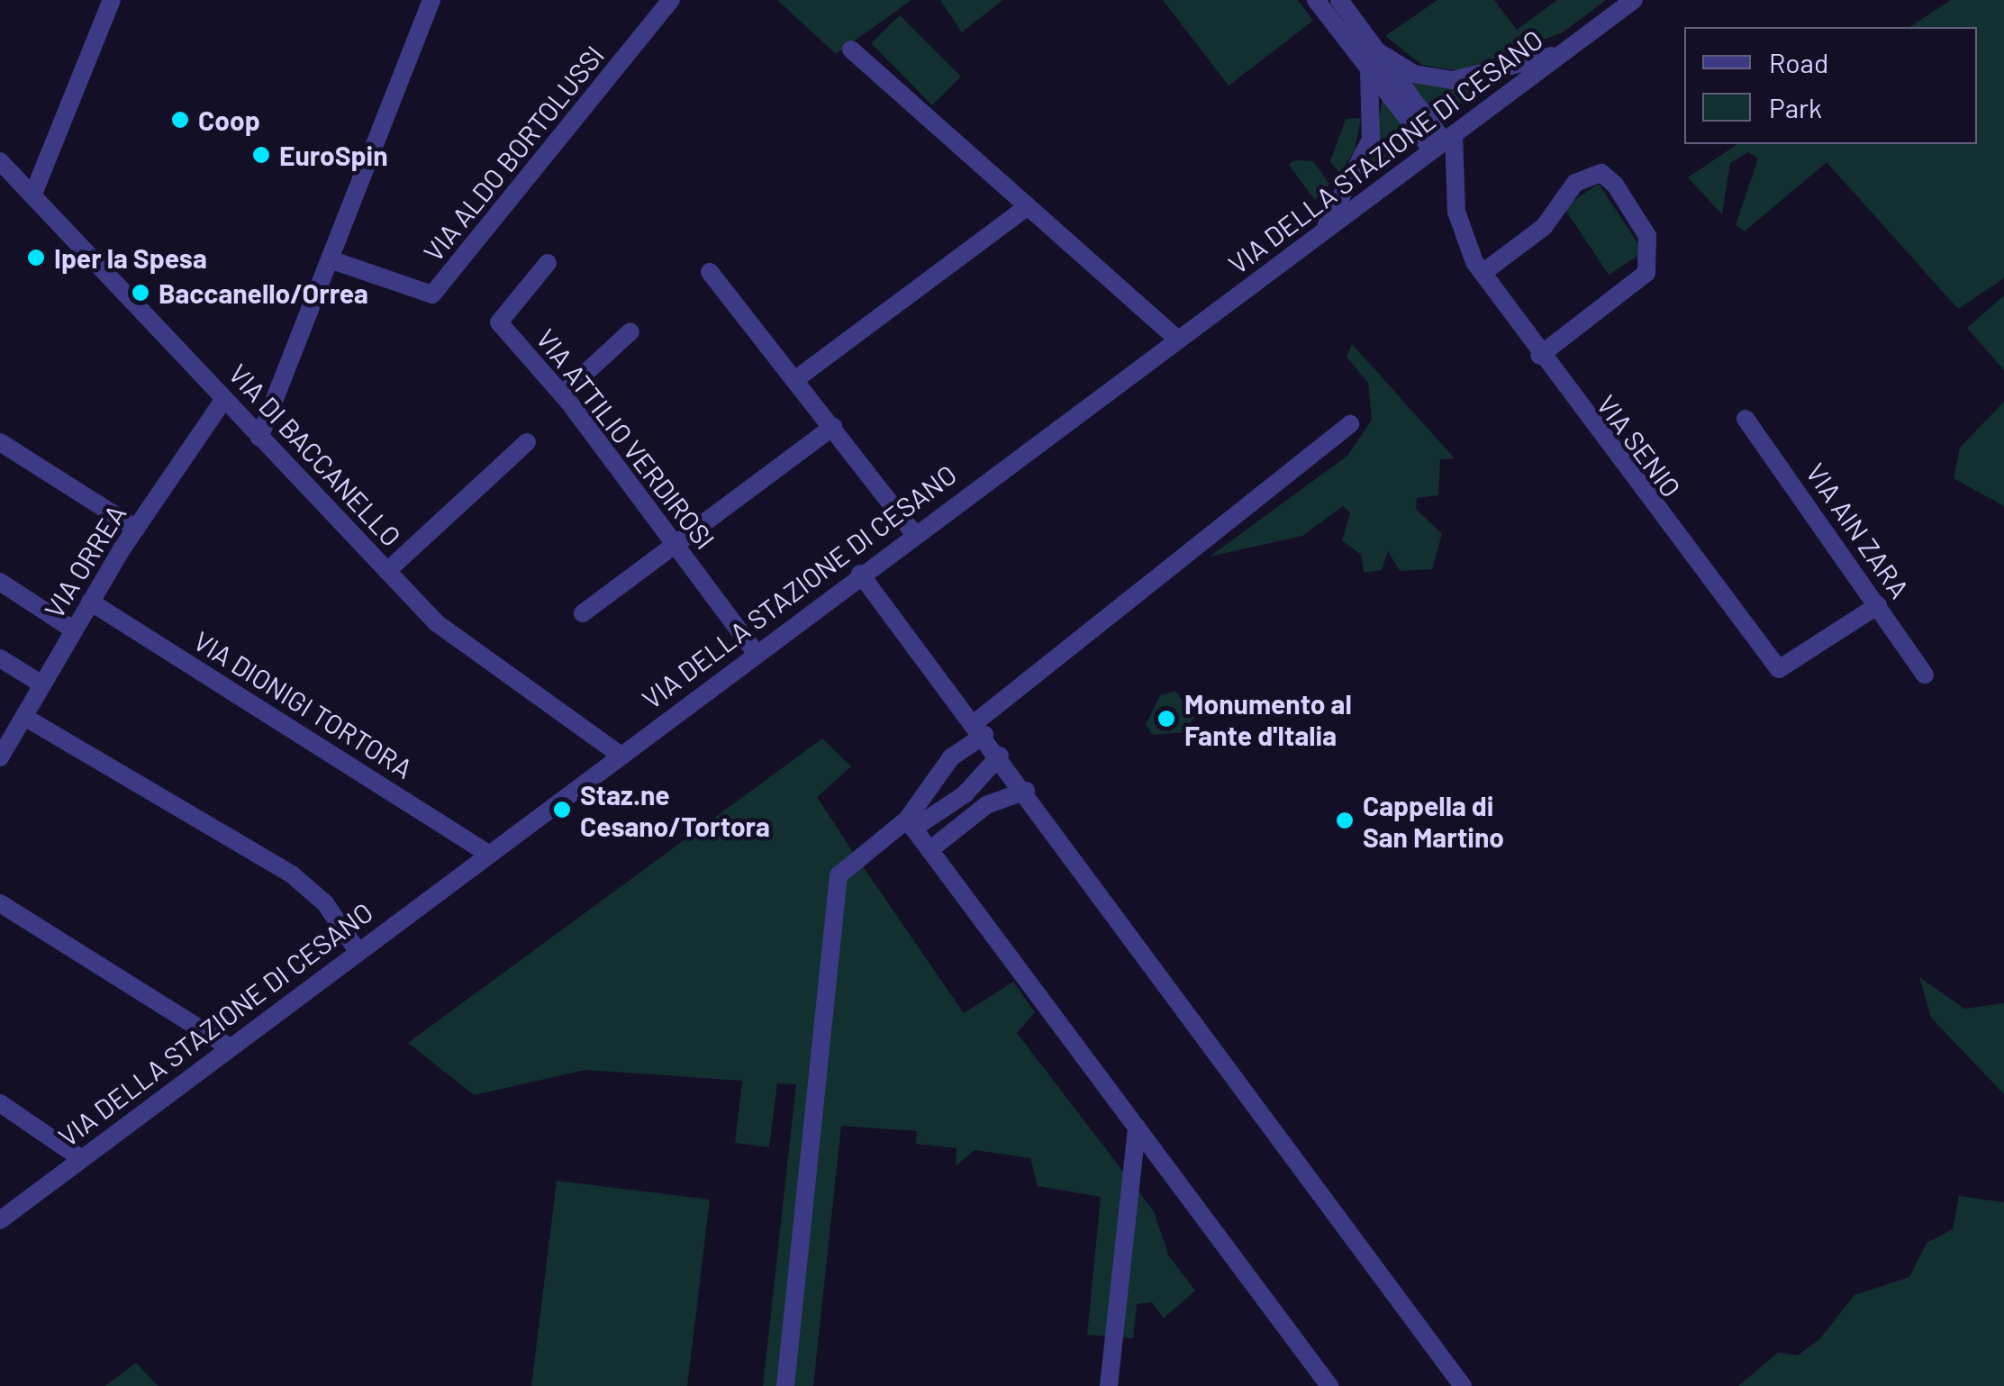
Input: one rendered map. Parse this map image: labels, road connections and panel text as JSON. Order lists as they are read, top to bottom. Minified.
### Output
{"streets":{"street":["VIA DELLA STAZIONE DI CESANO","VIA ALDO BORTOLUSSI","VIA ATTILIO VERDIROSI","VIA SENIO","VIA DI BACCANELLO","VIA AIN ZARA","VIA ORREA","VIA DIONIGI TORTORA"]},"crossings":[["VIA DELLA STAZIONE DI CESANO","VIA ATTILIO VERDIROSI"],["VIA DELLA STAZIONE DI CESANO","VIA SENIO"],["VIA DELLA STAZIONE DI CESANO","VIA DI BACCANELLO"],["VIA DELLA STAZIONE DI CESANO","VIA DIONIGI TORTORA"],["VIA SENIO","VIA AIN ZARA"],["VIA DI BACCANELLO","VIA ORREA"],["VIA ORREA","VIA DIONIGI TORTORA"]],"places":["Coop","EuroSpin","Iper la Spesa","Baccanello/Orrea","Monumento al Fante d'Italia","Staz.ne Cesano/Tortora","Cappella di San Martino"],"legend":["Road","Park"]}
